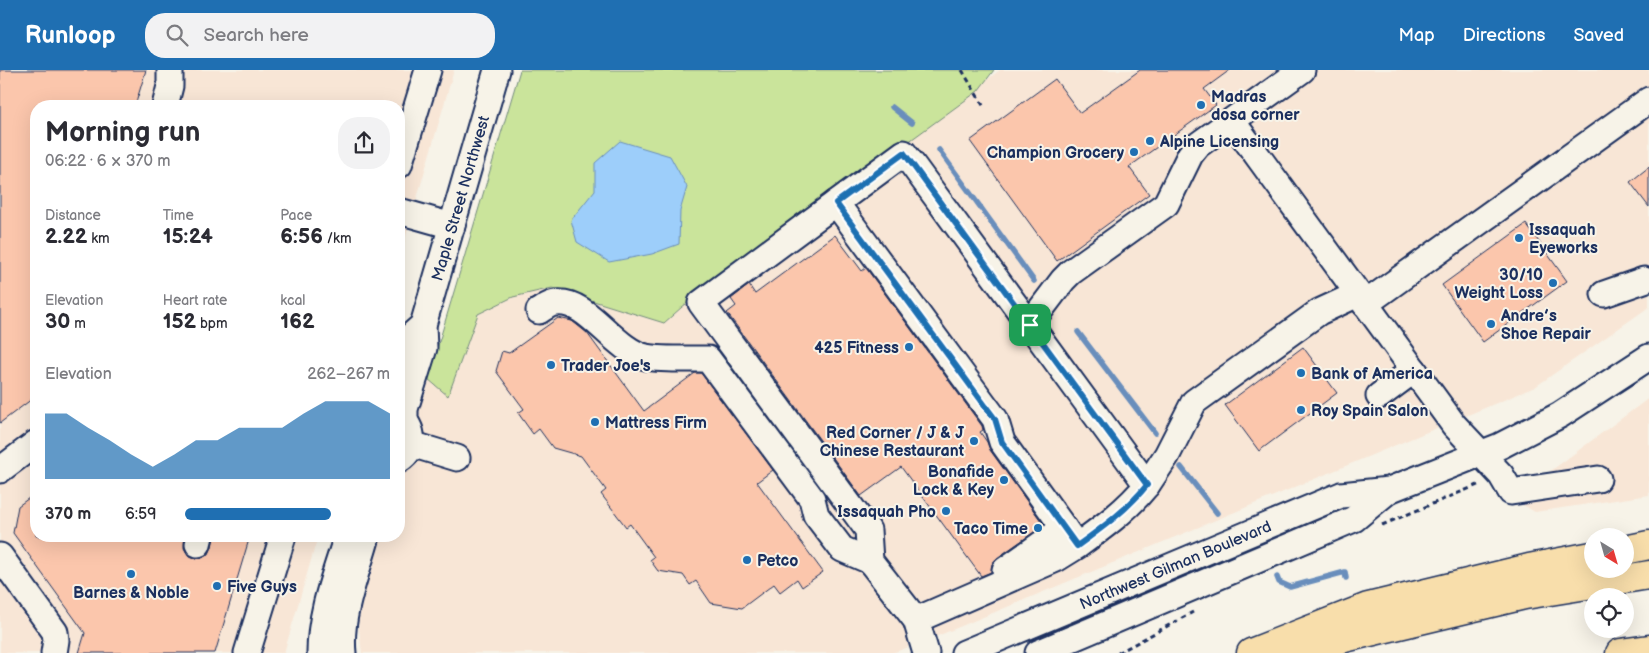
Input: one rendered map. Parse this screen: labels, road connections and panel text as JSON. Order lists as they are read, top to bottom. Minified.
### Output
{"streets":{"street":["Maple Street Northwest","Northwest Gilman Boulevard"]},"places":["Madras dosa corner","Alpine Licensing","Champion Grocery","Issaquah Eyeworks","30/10 Weight Loss","Andre’s Shoe Repair","425 Fitness","Trader Joe's","Bank of America","Roy Spain Salon","Mattress Firm","Red Corner / J & J Chinese Restaurant","Bonafide Lock & Key","Issaquah Pho","Taco Time","Petco","Barnes & Noble","Five Guys"],"north":"bottom right","page":{"header":"Runloop","search":"Search here","nav":["Map","Directions","Saved"],"heading":["Morning run","06:22 · 6 × 370 m"],"stats":[["Distance","2.22 km"],["Time","15:24"],["Pace","6:56 /km"],["Elevation","30 m"],["Heart rate","152 bpm"],["kcal","162"]],"chart":["Elevation","262–267 m"],"list":[{"name":"370 m","note":"6:59"}]}}
